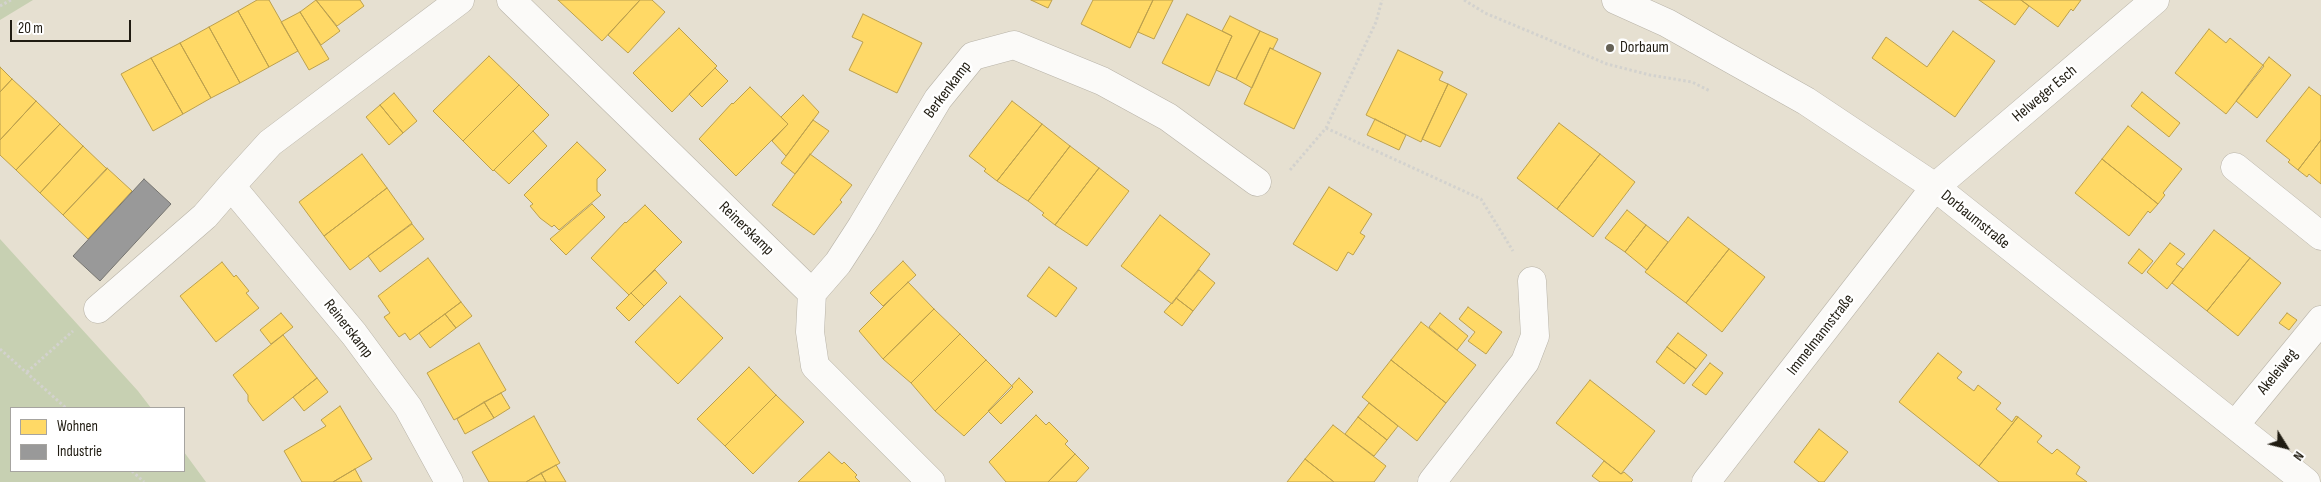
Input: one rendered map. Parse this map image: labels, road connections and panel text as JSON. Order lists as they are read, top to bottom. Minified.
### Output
{"streets":{"street":["Berkenkamp","Helweger Esch","Dorbaumstraße","Reinerskamp","Immelmannstraße","Akeleiweg"]},"crossings":[["Berkenkamp","Reinerskamp"],["Helweger Esch","Dorbaumstraße"],["Helweger Esch","Immelmannstraße"],["Dorbaumstraße","Immelmannstraße"],["Dorbaumstraße","Akeleiweg"]],"places":["Dorbaum"],"legend":["Wohnen","Industrie"],"scale_bar":"20 m","north":"bottom right"}
